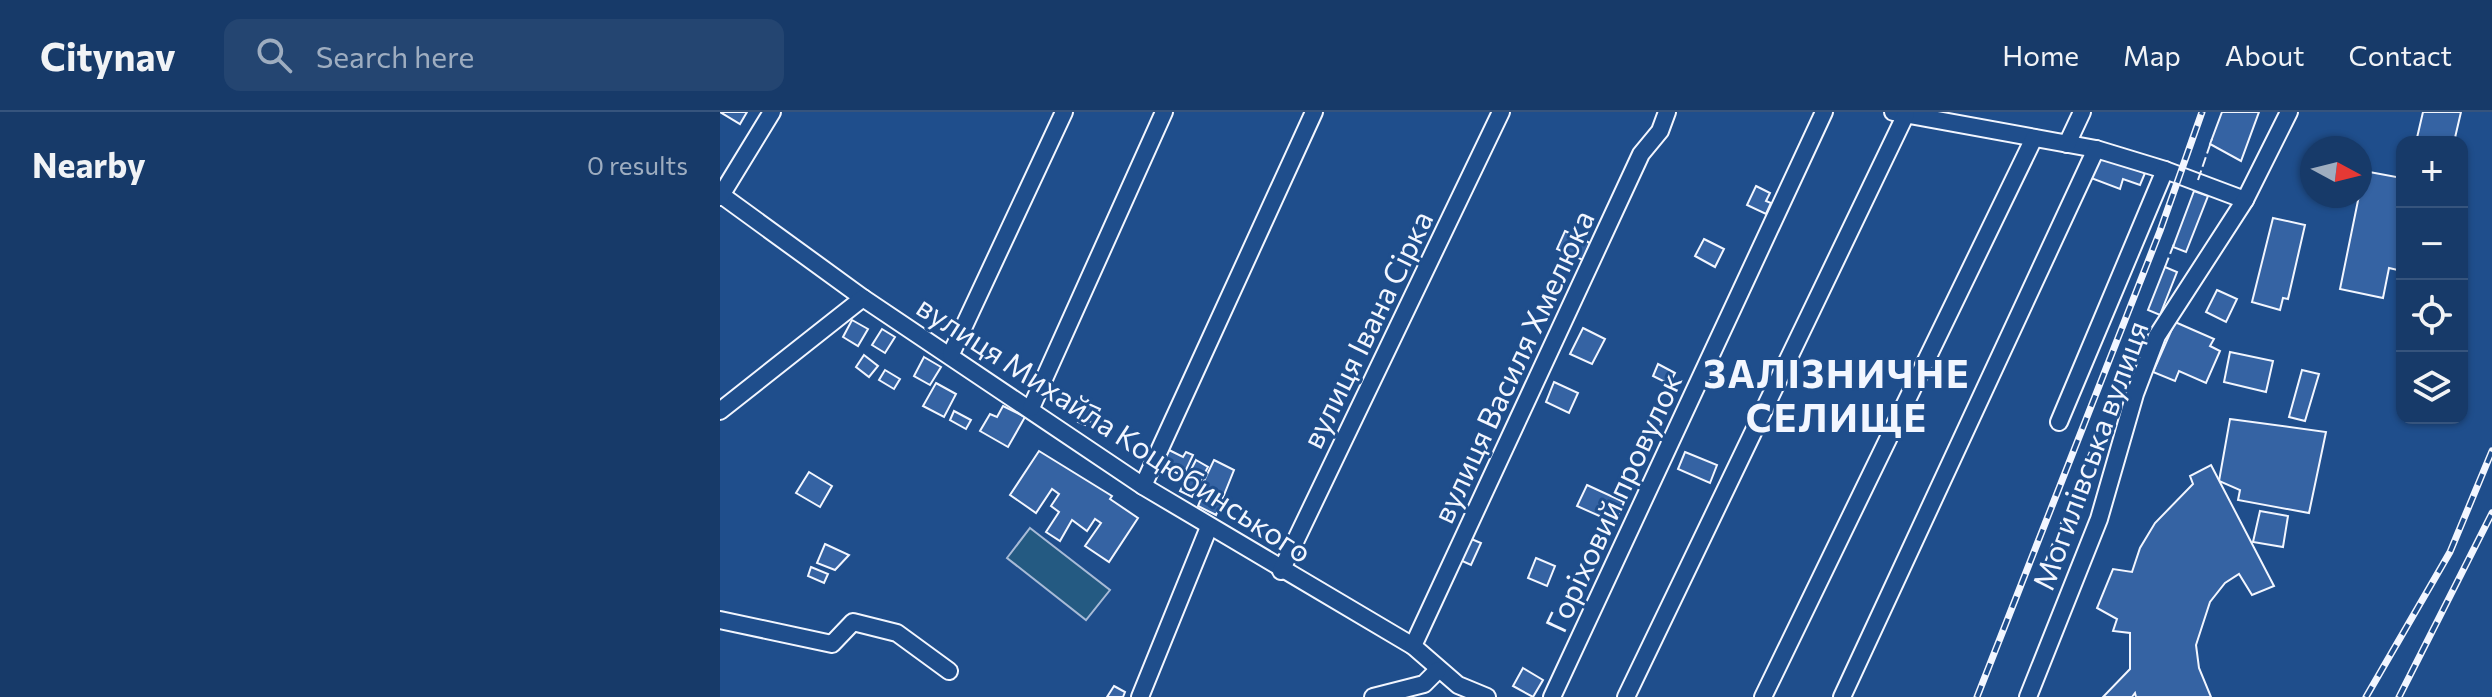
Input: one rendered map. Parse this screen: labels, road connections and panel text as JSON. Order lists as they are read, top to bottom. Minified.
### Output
{"streets":{"street":["вулиця Івана Сірка","вулиця Василя Хмелюка","вулиця Михайла Коцюбинського","Могилівська вулиця","Горіховий провулок"]},"crossings":[["вулиця Івана Сірка","вулиця Михайла Коцюбинського"],["вулиця Василя Хмелюка","вулиця Михайла Коцюбинського"]],"districts":["ЗАЛІЗНИЧНЕ СЕЛИЩЕ"],"north":"right","page":{"header":"Citynav","search":"Search here","nav":["Home","Map","About","Contact"],"heading":["Nearby","0 results"],"map_buttons":["+","−"]}}
